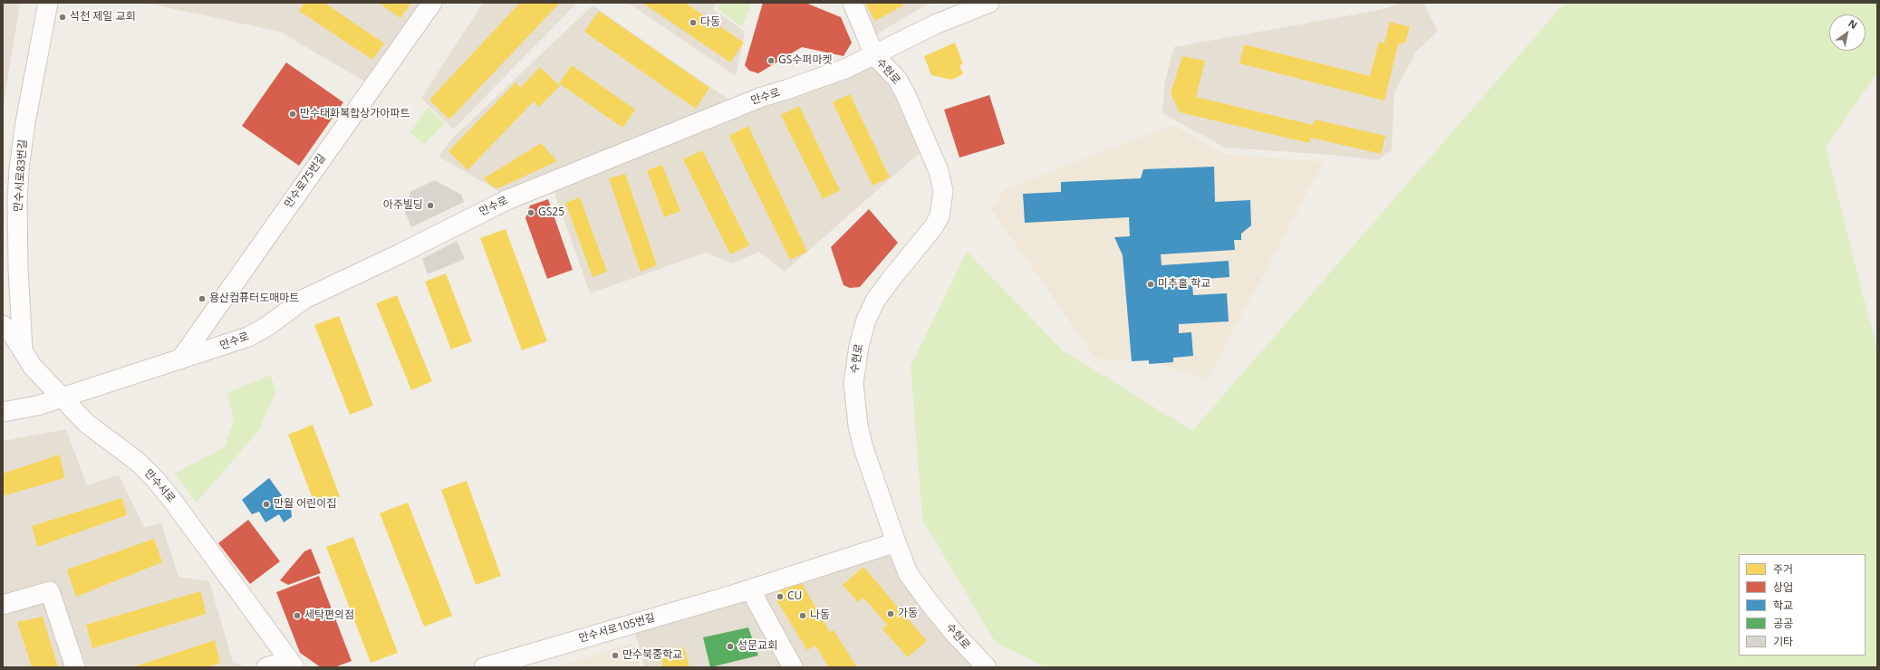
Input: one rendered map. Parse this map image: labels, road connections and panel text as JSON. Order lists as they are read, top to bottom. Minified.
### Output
{"streets":{"street":["수현로","만수로","만수서로83번길","만수로75번길","만수서로","만수서로105번길"]},"crossings":[["수현로","만수로"],["수현로","만수서로105번길"],["만수로","만수로75번길"],["만수로","만수서로"],["만수서로83번길","만수서로"]],"places":["석천 제일 교회","다동","GS수퍼마켓","만수태화복합상가아파트","아주빌딩","GS25","미추홀 학교","용산컴퓨터도매마트","만월 어린이집","CU","가동","세탁편의점","나동","성문교회","만수북중학교"],"legend":["주거","상업","학교","공공","기타"],"north":"top right"}
